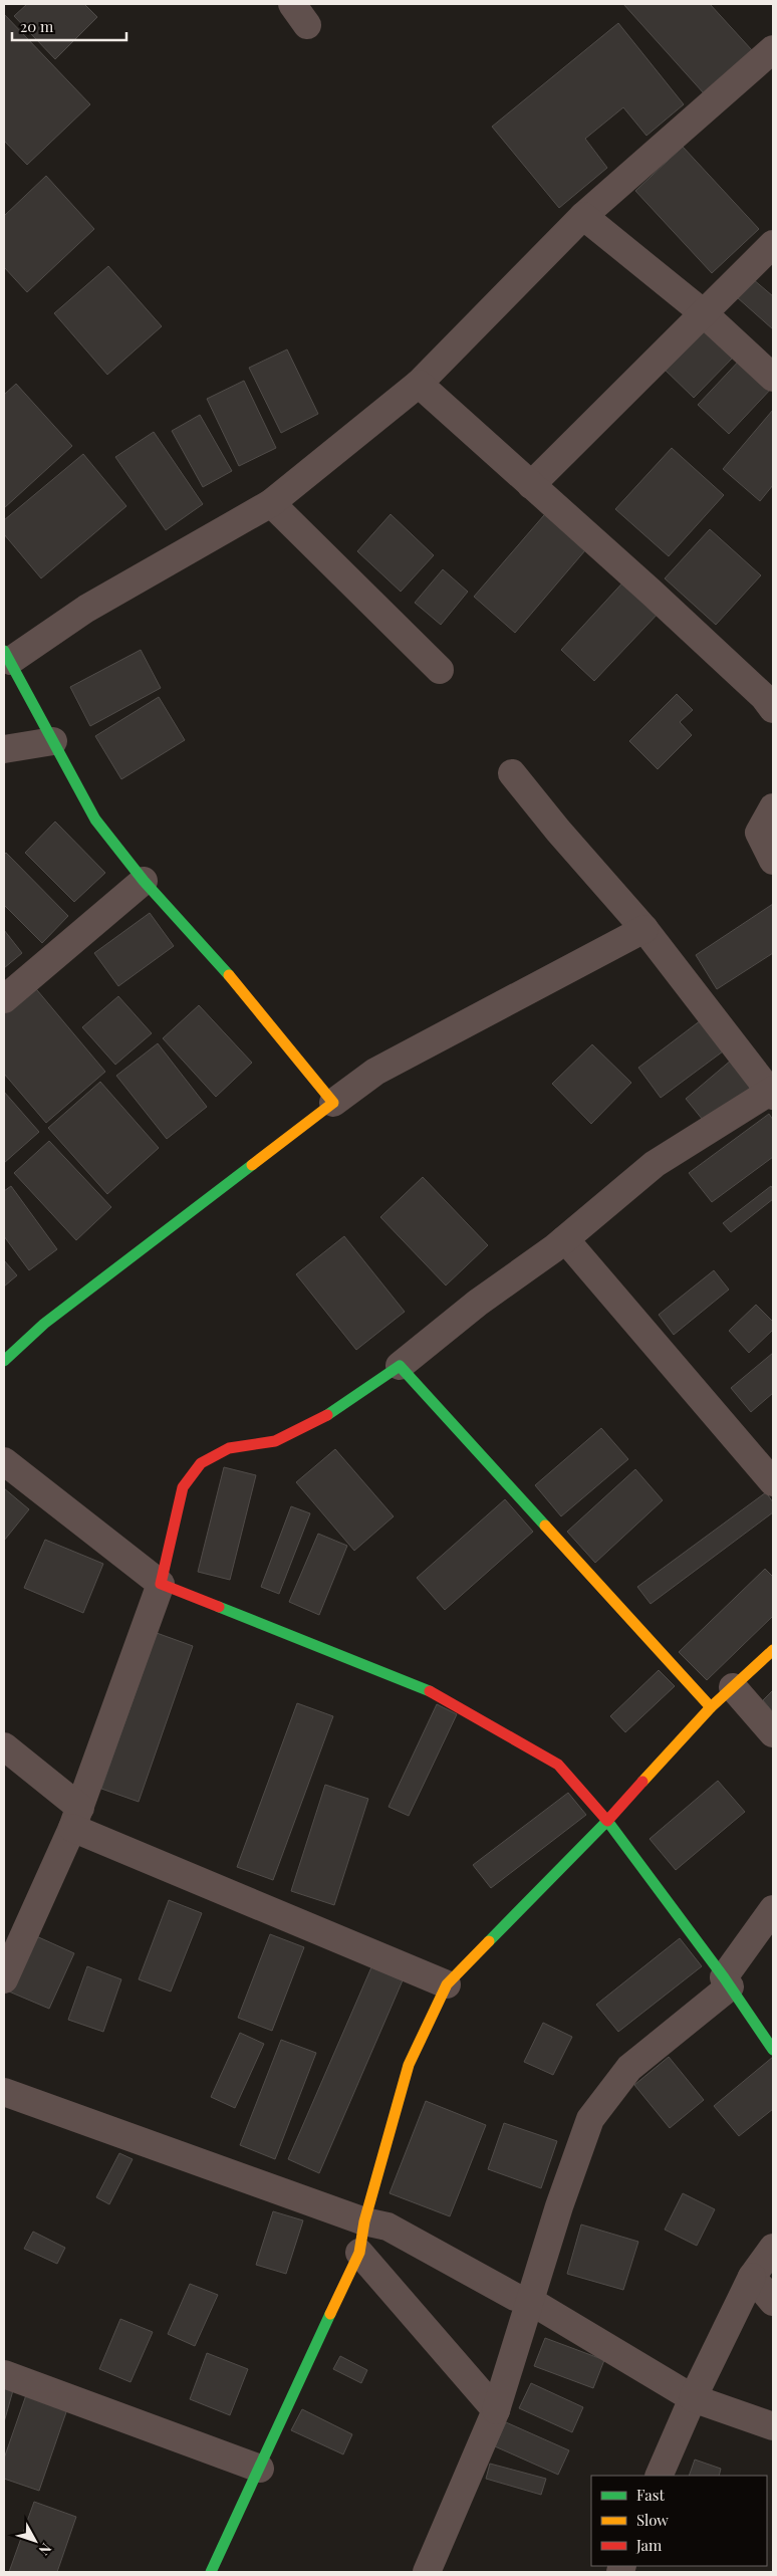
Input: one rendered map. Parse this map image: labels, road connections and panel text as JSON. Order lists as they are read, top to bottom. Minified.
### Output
{"legend":["Fast","Slow","Jam"],"scale_bar":"20 m","north":"bottom right"}
